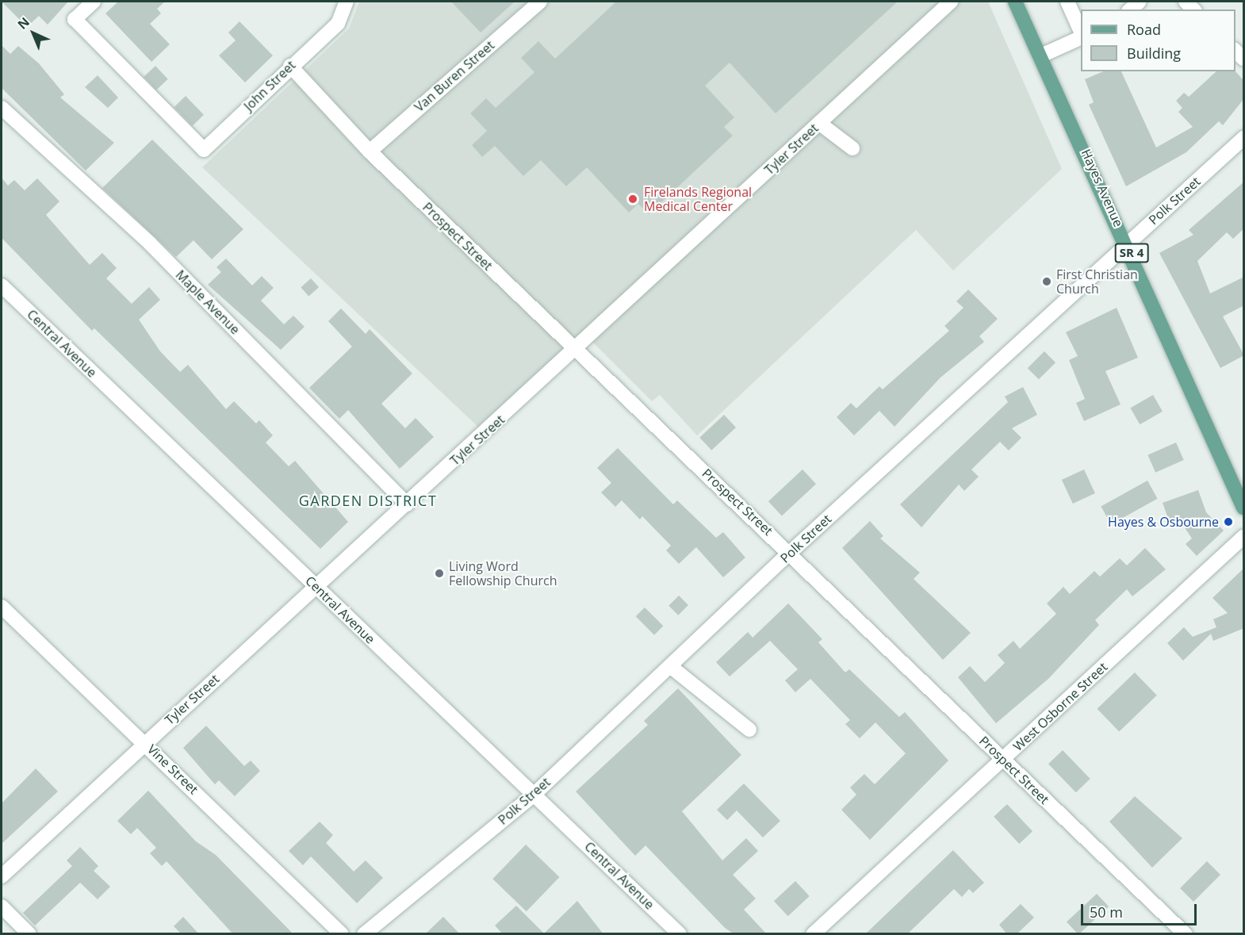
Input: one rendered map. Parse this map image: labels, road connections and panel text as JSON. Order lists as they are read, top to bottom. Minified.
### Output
{"streets":{"main road":["Hayes Avenue","SR 4"],"street":["Van Buren Street","John Street","Tyler Street","Polk Street","Prospect Street","Maple Avenue","Central Avenue","West Osborne Street","Vine Street"]},"crossings":[["Van Buren Street","Prospect Street"],["John Street","Prospect Street"],["Tyler Street","Prospect Street"],["Tyler Street","Maple Avenue"],["Tyler Street","Central Avenue"],["Tyler Street","Vine Street"],["Hayes Avenue","Polk Street"],["Polk Street","Prospect Street"],["Polk Street","Central Avenue"],["Prospect Street","West Osborne Street"]],"districts":["GARDEN DISTRICT"],"places":["Firelands Regional Medical Center","First Christian Church","Hayes & Osbourne","Living Word Fellowship Church"],"legend":["Road","Building"],"scale_bar":"50 m","north":"top left"}
